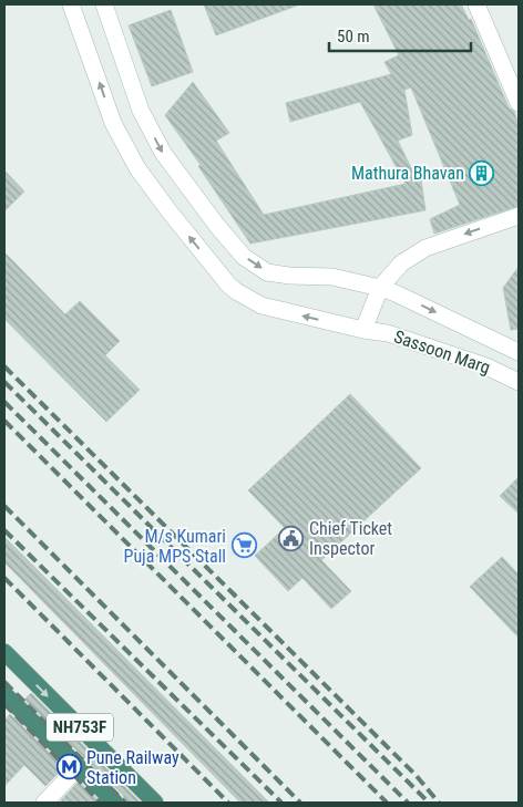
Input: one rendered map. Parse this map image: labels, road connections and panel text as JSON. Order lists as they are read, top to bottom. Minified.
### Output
{"streets":{"highway":["NH753F"],"main road":["Sassoon Marg"]},"places":{"building":["Mathura Bhavan"],"public building":["Chief Ticket Inspector"],"supermarket":["M/s Kumari Puja MPS Stall"],"metro station":["Pune Railway Station"]},"scale_bar":"50 m"}
